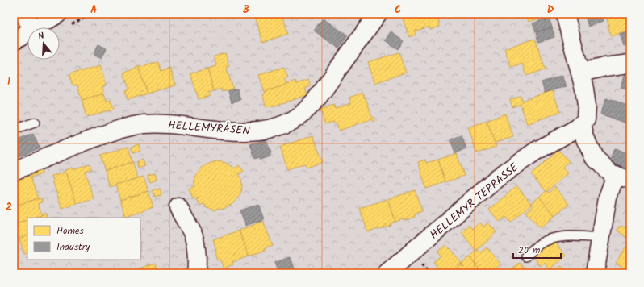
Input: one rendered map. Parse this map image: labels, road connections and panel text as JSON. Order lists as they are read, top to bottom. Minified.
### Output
{"streets":{"street":["HELLEMYRÅSEN","HELLEMYR TERRASSE"]},"legend":["Homes","Industry"],"scale_bar":"20 m","north":"top","grid":{"columns":["A","B","C","D"],"rows":["1","2"]}}
